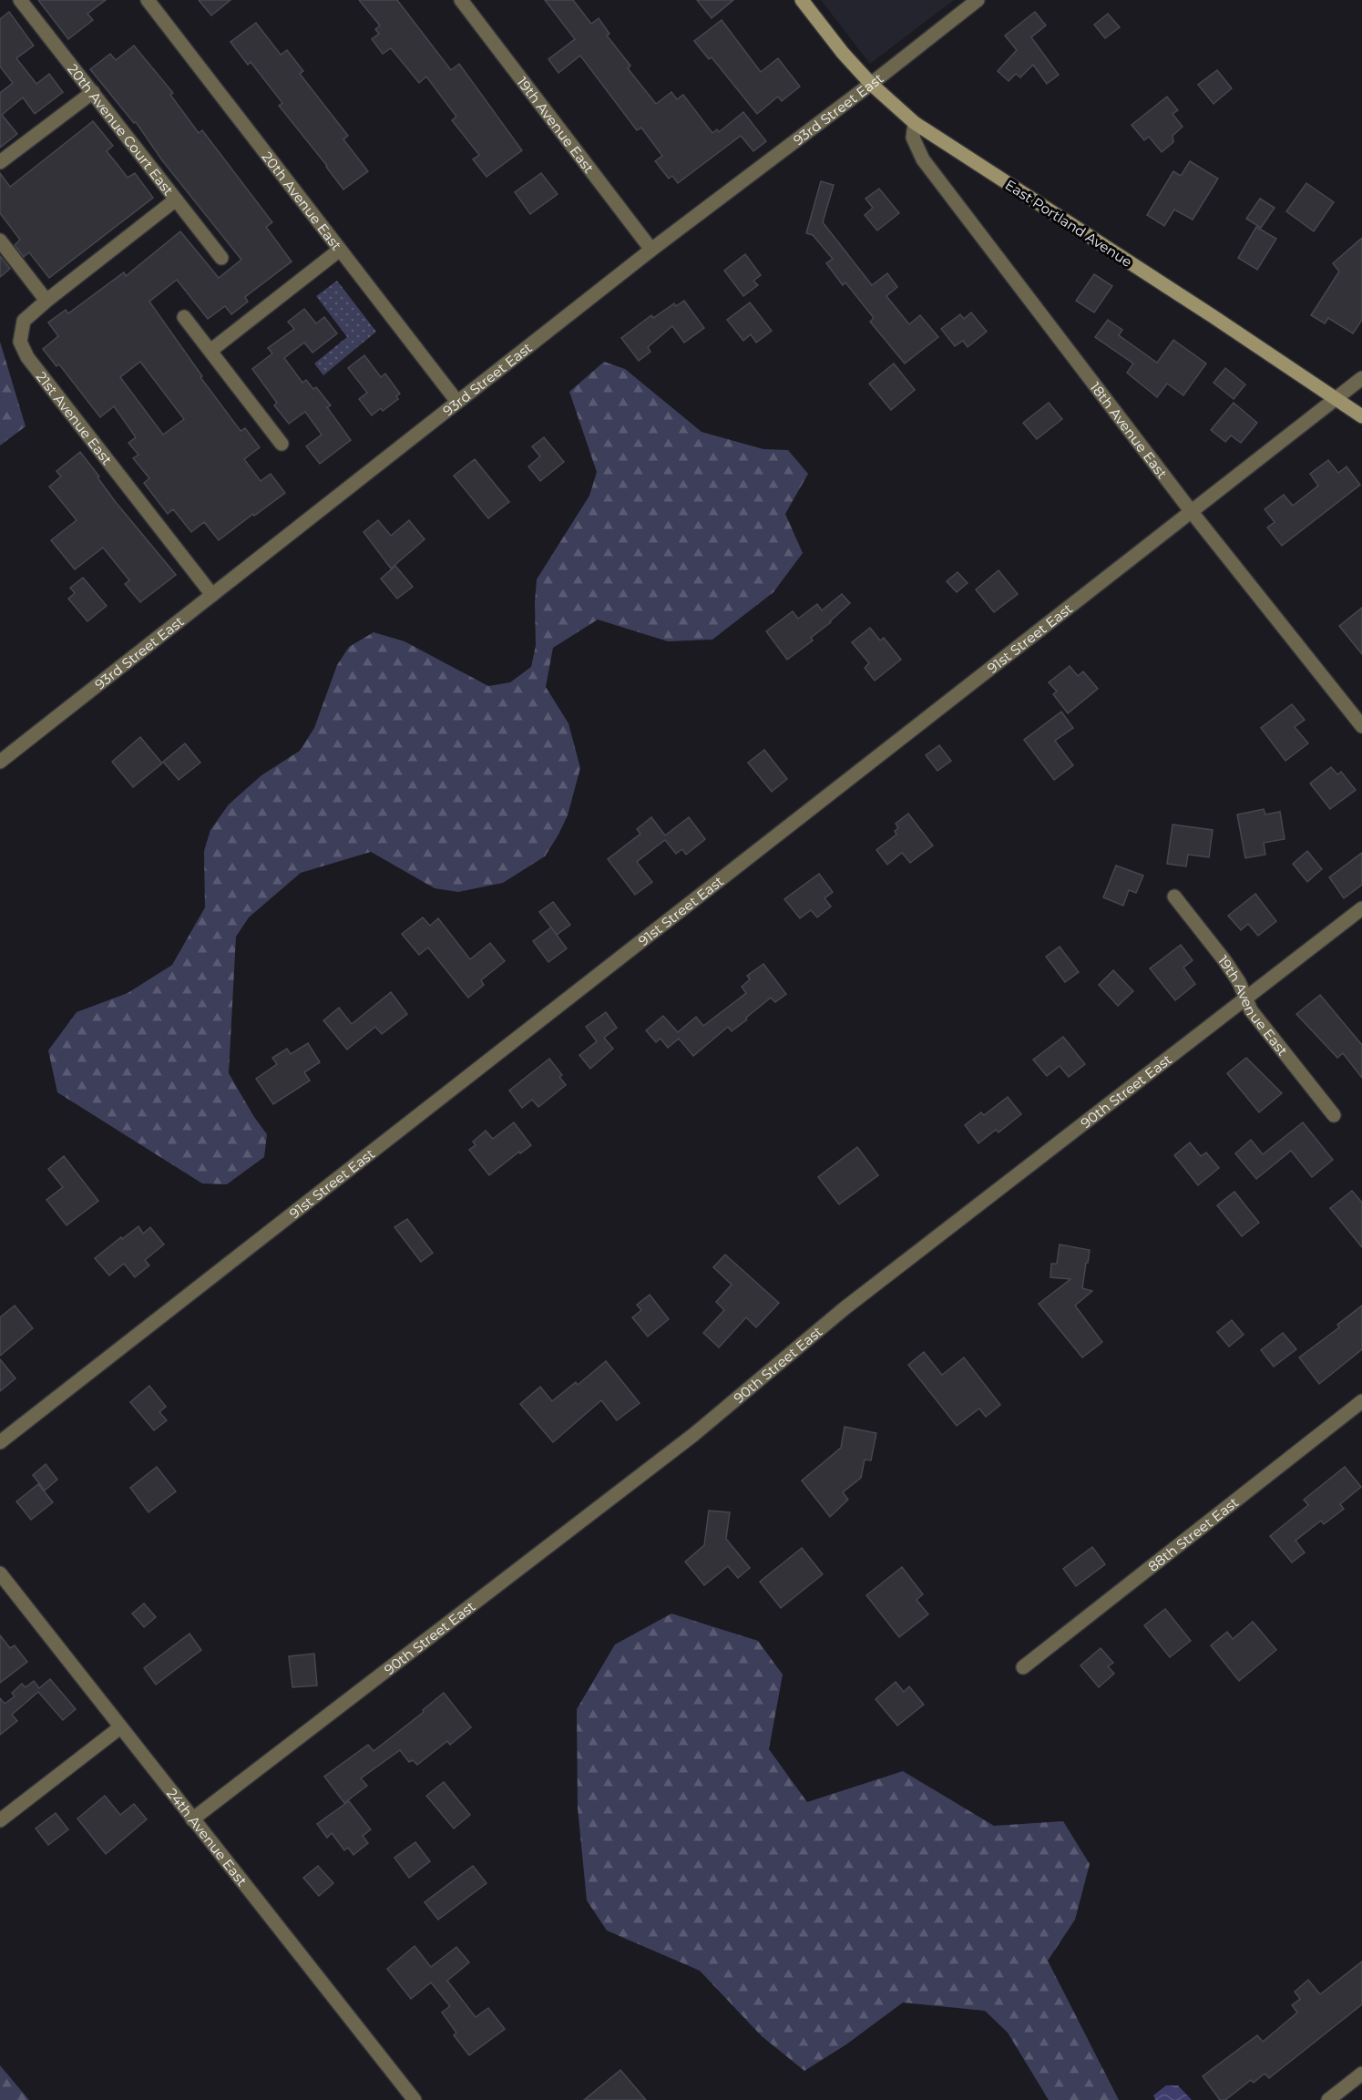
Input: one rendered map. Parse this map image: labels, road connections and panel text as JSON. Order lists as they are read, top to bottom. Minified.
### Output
{"streets":{"main road":["East Portland Avenue"],"street":["93rd Street East","19th Avenue East","20th Avenue Court East","20th Avenue East","21st Avenue East","18th Avenue East","91st Street East","90th Street East","88th Street East","24th Avenue East"]},"crossings":[["93rd Street East","19th Avenue East"],["93rd Street East","20th Avenue East"],["93rd Street East","East Portland Avenue"],["93rd Street East","21st Avenue East"],["19th Avenue East","90th Street East"],["20th Avenue Court East","21st Avenue East"],["East Portland Avenue","18th Avenue East"],["East Portland Avenue","91st Street East"],["18th Avenue East","91st Street East"],["90th Street East","24th Avenue East"]]}
